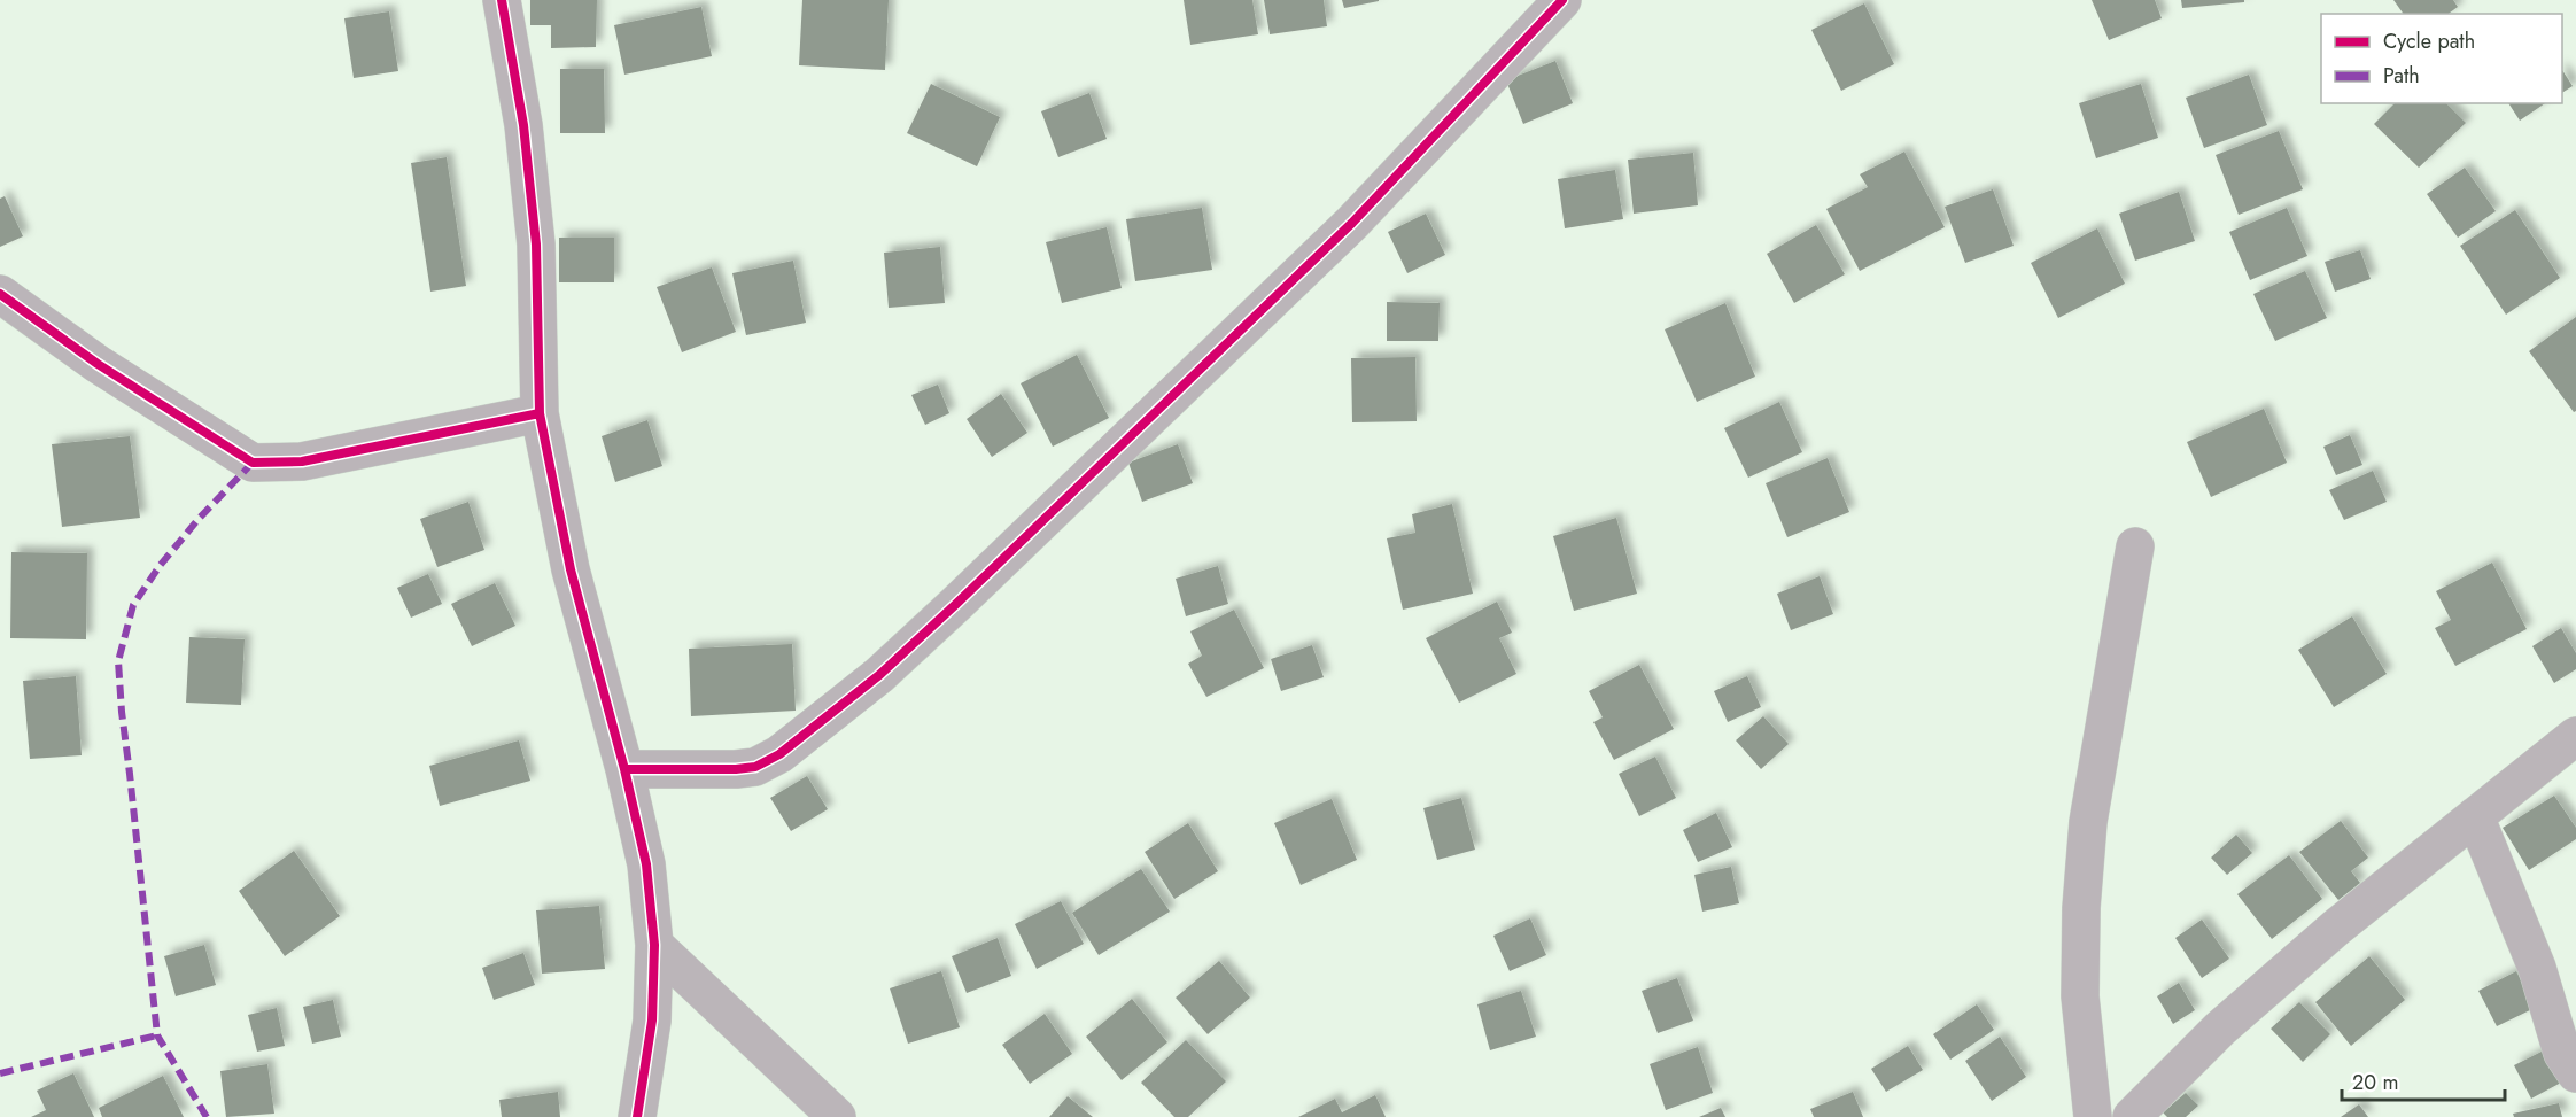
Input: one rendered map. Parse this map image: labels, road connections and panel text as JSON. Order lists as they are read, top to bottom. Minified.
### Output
{"legend":["Cycle path","Path"],"scale_bar":"20 m"}
